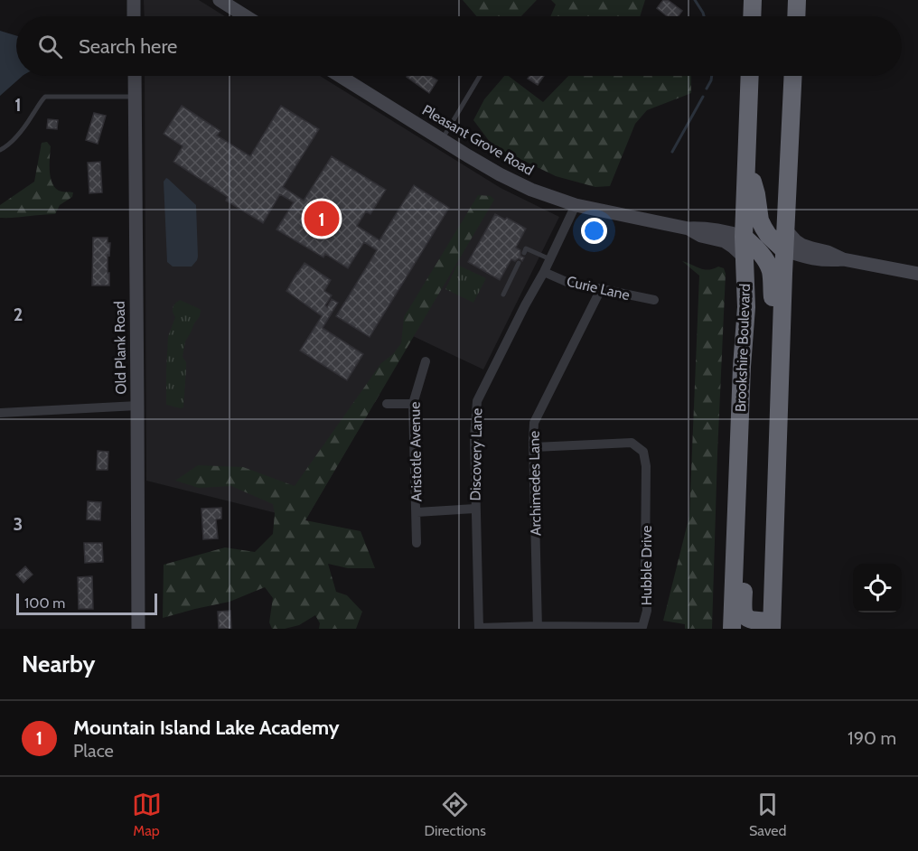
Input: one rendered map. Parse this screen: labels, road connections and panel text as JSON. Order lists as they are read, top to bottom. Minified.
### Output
{"streets":{"highway":["Brookshire Boulevard"],"street":["Pleasant Grove Road","Curie Lane","Old Plank Road","Aristotle Avenue","Discovery Lane","Archimedes Lane","Hubble Drive"]},"crossings":[["Pleasant Grove Road","Brookshire Boulevard"],["Pleasant Grove Road","Discovery Lane"],["Curie Lane","Discovery Lane"],["Curie Lane","Archimedes Lane"],["Discovery Lane","Hubble Drive"],["Archimedes Lane","Hubble Drive"]],"scale_bar":"100 m","page":{"search":"Search here","pins":"1","scale":"100 m","heading":"Nearby","list":[{"mark":"1","name":"Mountain Island Lake Academy","note":"Place","value":"190 m"}],"nav":["Map","Directions","Saved"]},"grid":{"rows":["1","2","3"]}}
